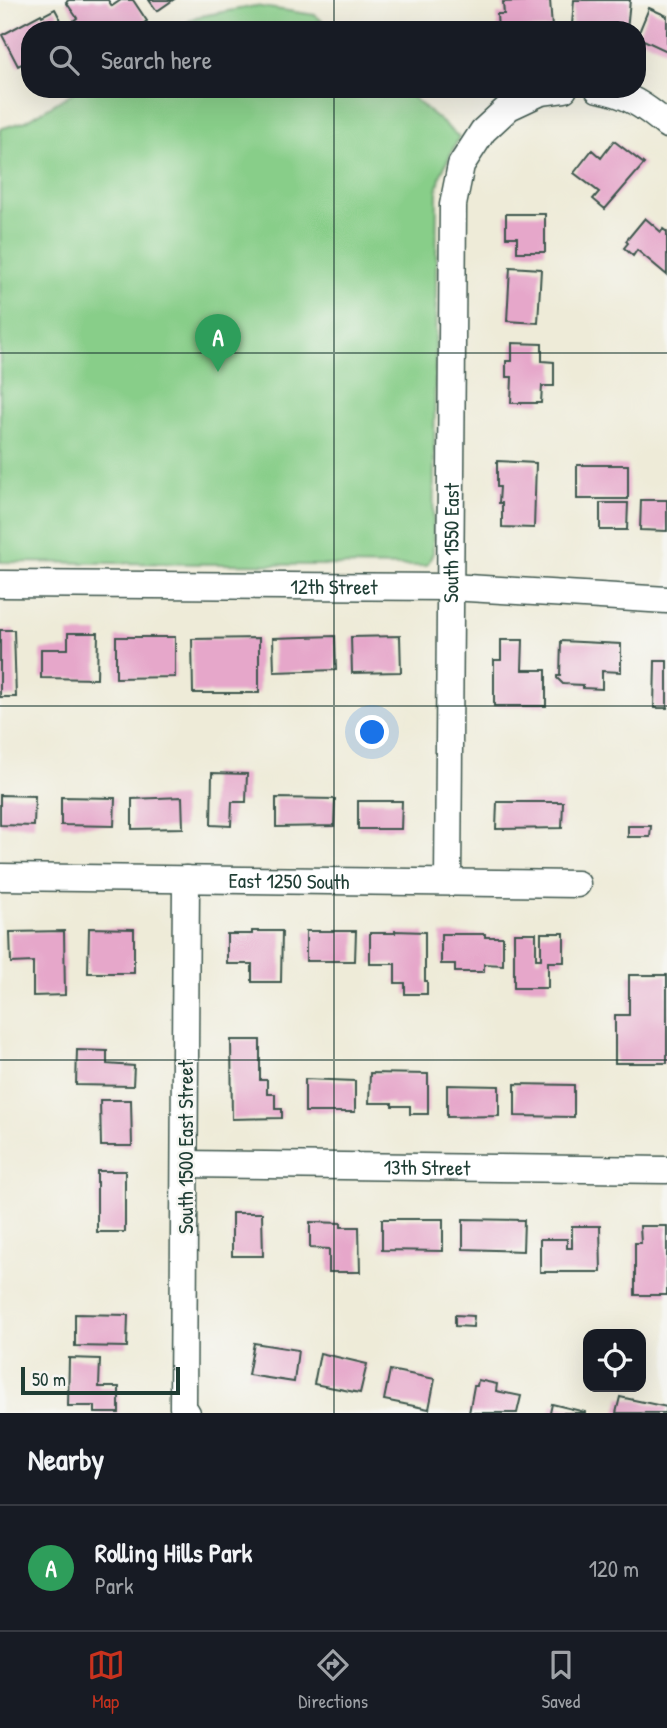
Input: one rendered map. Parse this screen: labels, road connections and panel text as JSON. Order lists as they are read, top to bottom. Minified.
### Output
{"streets":{"street":["South 1550 East","12th Street","East 1250 South","South 1500 East Street","13th Street"]},"crossings":[["South 1550 East","12th Street"],["South 1550 East","East 1250 South"],["East 1250 South","South 1500 East Street"],["South 1500 East Street","13th Street"]],"scale_bar":"50 m","page":{"search":"Search here","pins":"A","scale":"50 m","heading":"Nearby","list":[{"mark":"A","name":"Rolling Hills Park","note":"Park","value":"120 m"}],"nav":["Map","Directions","Saved"]}}
